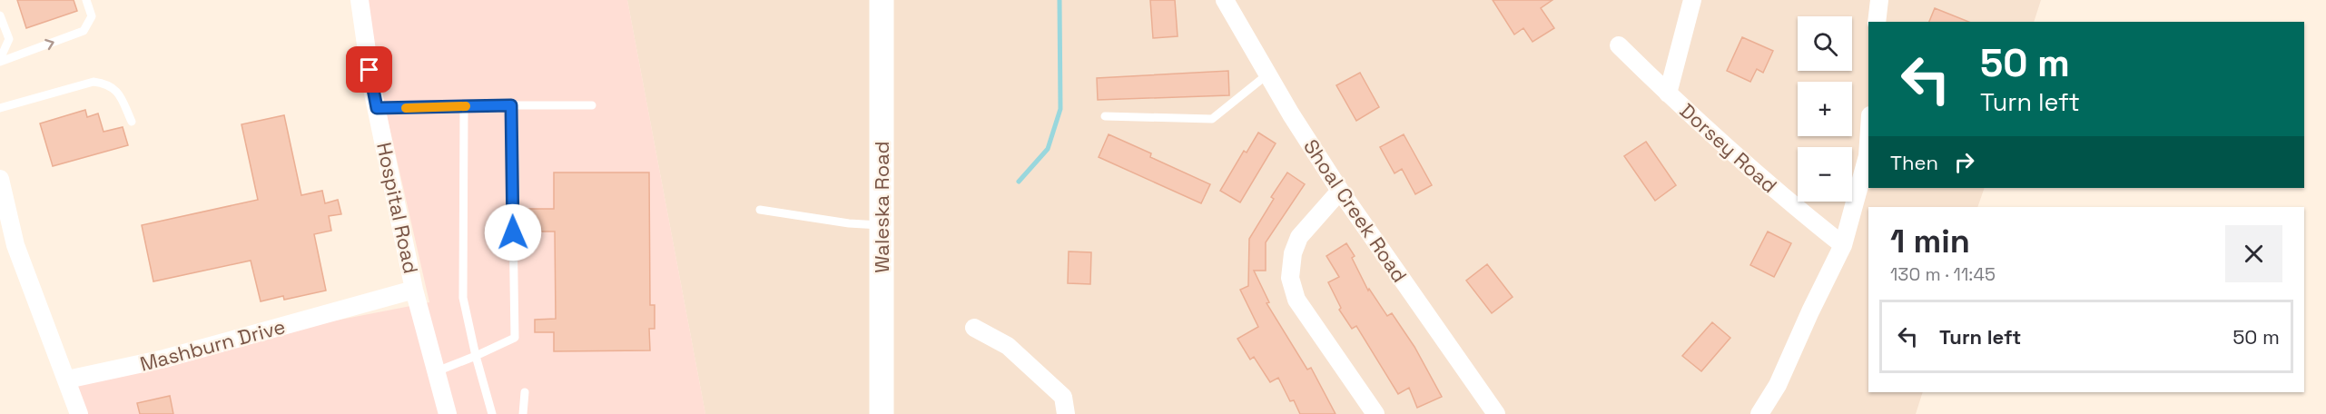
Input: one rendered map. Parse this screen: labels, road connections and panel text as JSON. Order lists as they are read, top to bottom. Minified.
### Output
{"streets":{"main road":["Waleska Road"],"street":["Dorsey Road","Hospital Road","Shoal Creek Road","Mashburn Drive"]},"crossings":[["Hospital Road","Mashburn Drive"]],"page":{"map_buttons":["+","−"],"turn":["50 m","Turn left"],"then":"Then","heading":["1 min","130 m · 11:45"],"list":[{"name":"Turn left","value":"50 m"}]}}
